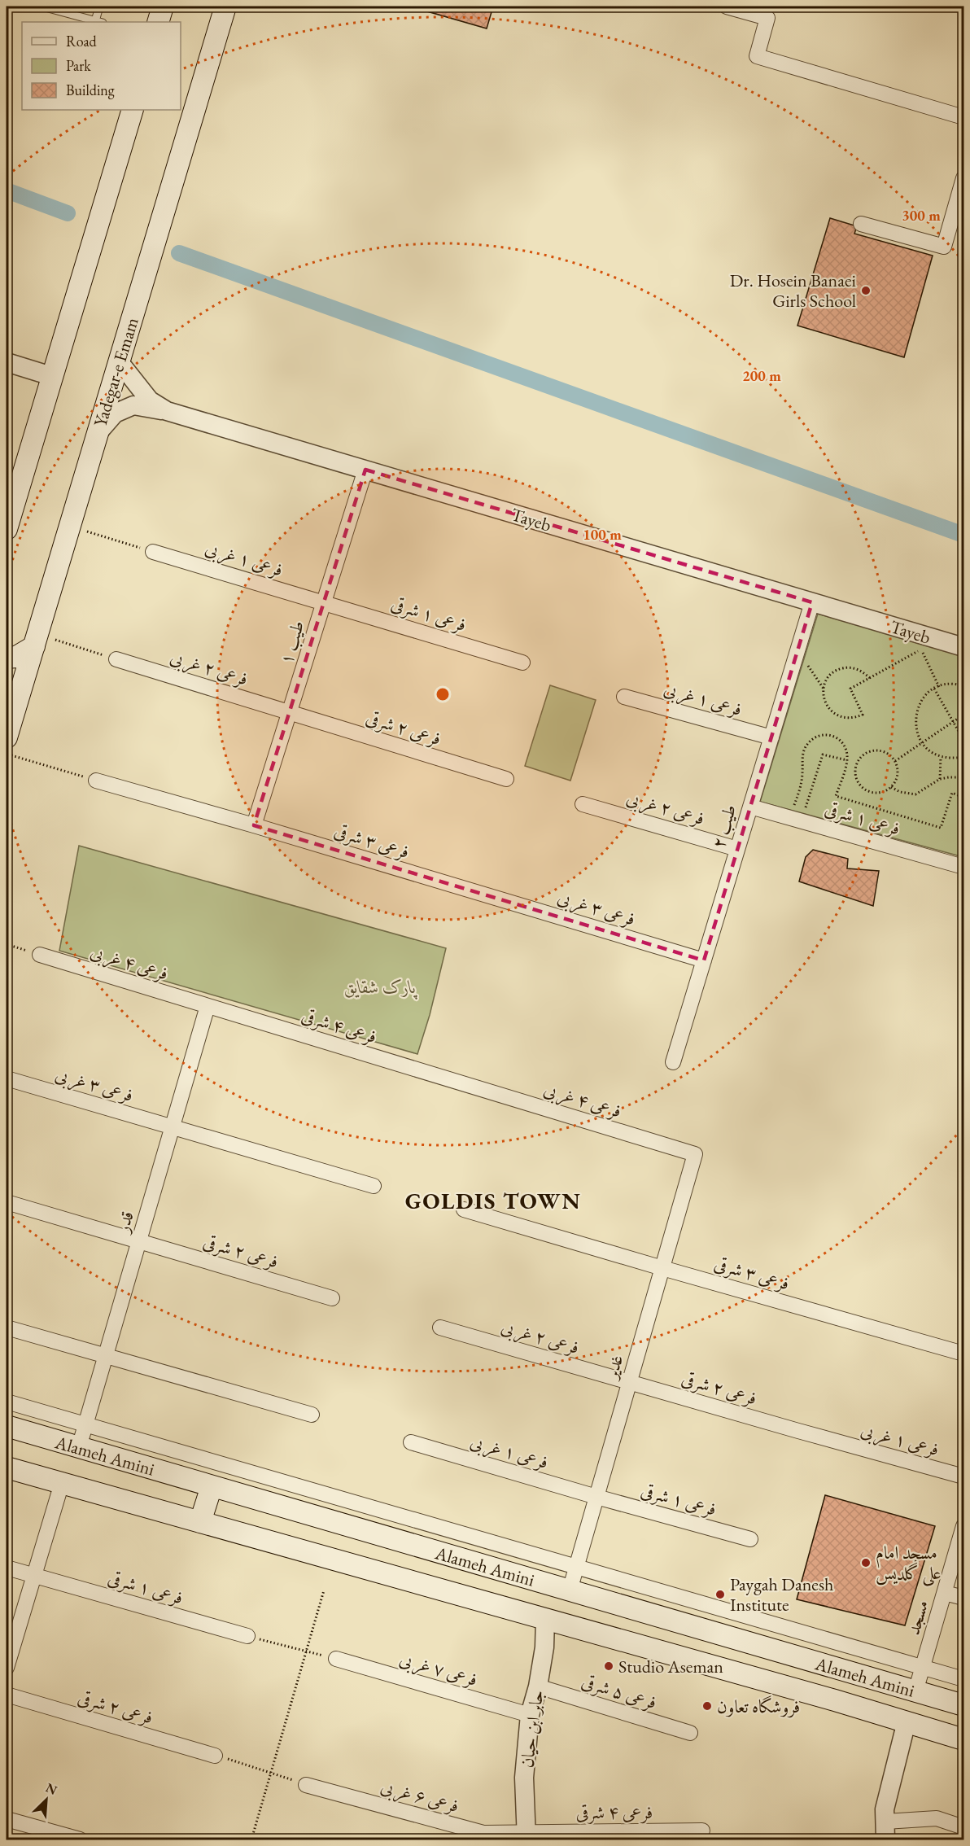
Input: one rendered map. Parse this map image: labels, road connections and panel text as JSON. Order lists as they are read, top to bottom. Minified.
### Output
{"streets":{"main road":["Yadegar-e Emam","Alameh Amini"],"street":["Tayeb","فرعی ۱ غربی","فرعی ۱ شرقی","طیب ۱","فرعی ۲ غربی","فرعی ۲ شرقی","طیب ۲","فرعی ۳ شرقی","فرعی ۳ غربی","فرعی ۴ غربی","فرعی ۴ شرقی","قدر","غدیر","مسجد","فرعی ۷ غربی","فرعی ۵ شرقی","جابر ابن حیان","فرعی ۶ غربی"]},"crossings":[["Yadegar-e Emam","Tayeb"],["Tayeb","طیب ۱"],["Tayeb","طیب ۲"],["فرعی ۱ غربی","فرعی ۱ شرقی"],["فرعی ۱ غربی","طیب ۱"],["فرعی ۱ غربی","فرعی ۲ شرقی"],["فرعی ۱ غربی","طیب ۲"],["فرعی ۱ غربی","غدیر"],["فرعی ۱ شرقی","طیب ۱"],["فرعی ۱ شرقی","طیب ۲"],["فرعی ۱ شرقی","غدیر"],["طیب ۱","فرعی ۲ غربی"],["طیب ۱","فرعی ۲ شرقی"],["طیب ۱","فرعی ۳ شرقی"],["فرعی ۲ غربی","فرعی ۲ شرقی"],["فرعی ۲ غربی","طیب ۲"],["فرعی ۲ غربی","غدیر"],["فرعی ۲ شرقی","قدر"],["فرعی ۲ شرقی","غدیر"],["طیب ۲","فرعی ۳ غربی"],["فرعی ۳ شرقی","فرعی ۳ غربی"],["فرعی ۳ شرقی","غدیر"],["فرعی ۳ غربی","قدر"],["فرعی ۴ غربی","فرعی ۴ شرقی"],["فرعی ۴ غربی","قدر"],["فرعی ۴ غربی","غدیر"],["فرعی ۴ شرقی","قدر"],["فرعی ۴ شرقی","جابر ابن حیان"],["فرعی ۴ شرقی","فرعی ۶ غربی"],["قدر","Alameh Amini"],["غدیر","Alameh Amini"],["Alameh Amini","مسجد"],["Alameh Amini","جابر ابن حیان"],["فرعی ۷ غربی","جابر ابن حیان"],["فرعی ۵ شرقی","جابر ابن حیان"],["جابر ابن حیان","فرعی ۶ غربی"]],"districts":["GOLDIS TOWN"],"parks":["پارک شقایق"],"places":["Dr. Hosein Banaei Girls School","مسجد امام علی گلدیس","Paygah Danesh Institute","Studio Aseman","فروشگاه تعاون"],"legend":["Road","Park","Building"],"north":"top right","rings":["300 m","200 m","100 m"]}
